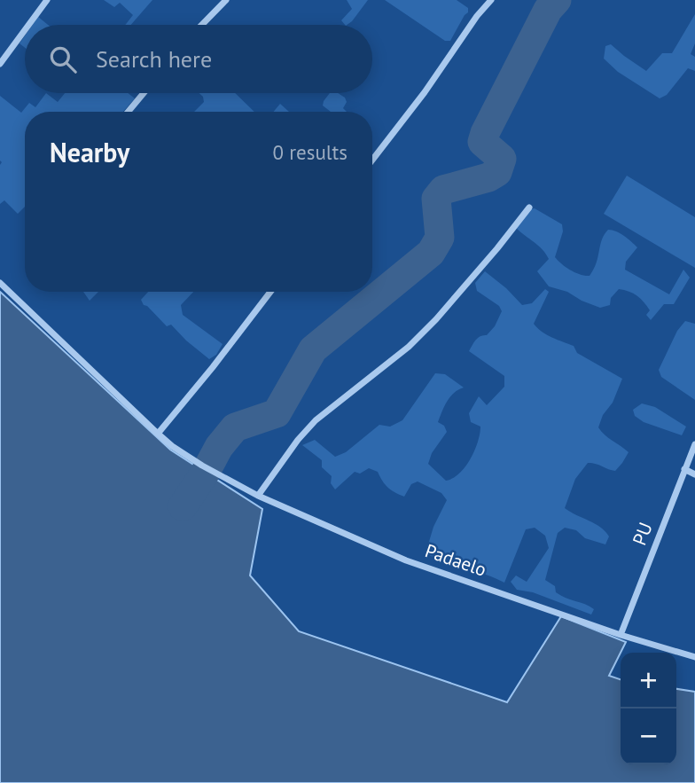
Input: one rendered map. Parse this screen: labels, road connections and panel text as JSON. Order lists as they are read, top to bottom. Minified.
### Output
{"streets":{"street":["PU","Padaelo"]},"crossings":[["PU","Padaelo"]],"page":{"search":"Search here","heading":["Nearby","0 results"],"map_buttons":["+","−"]}}
